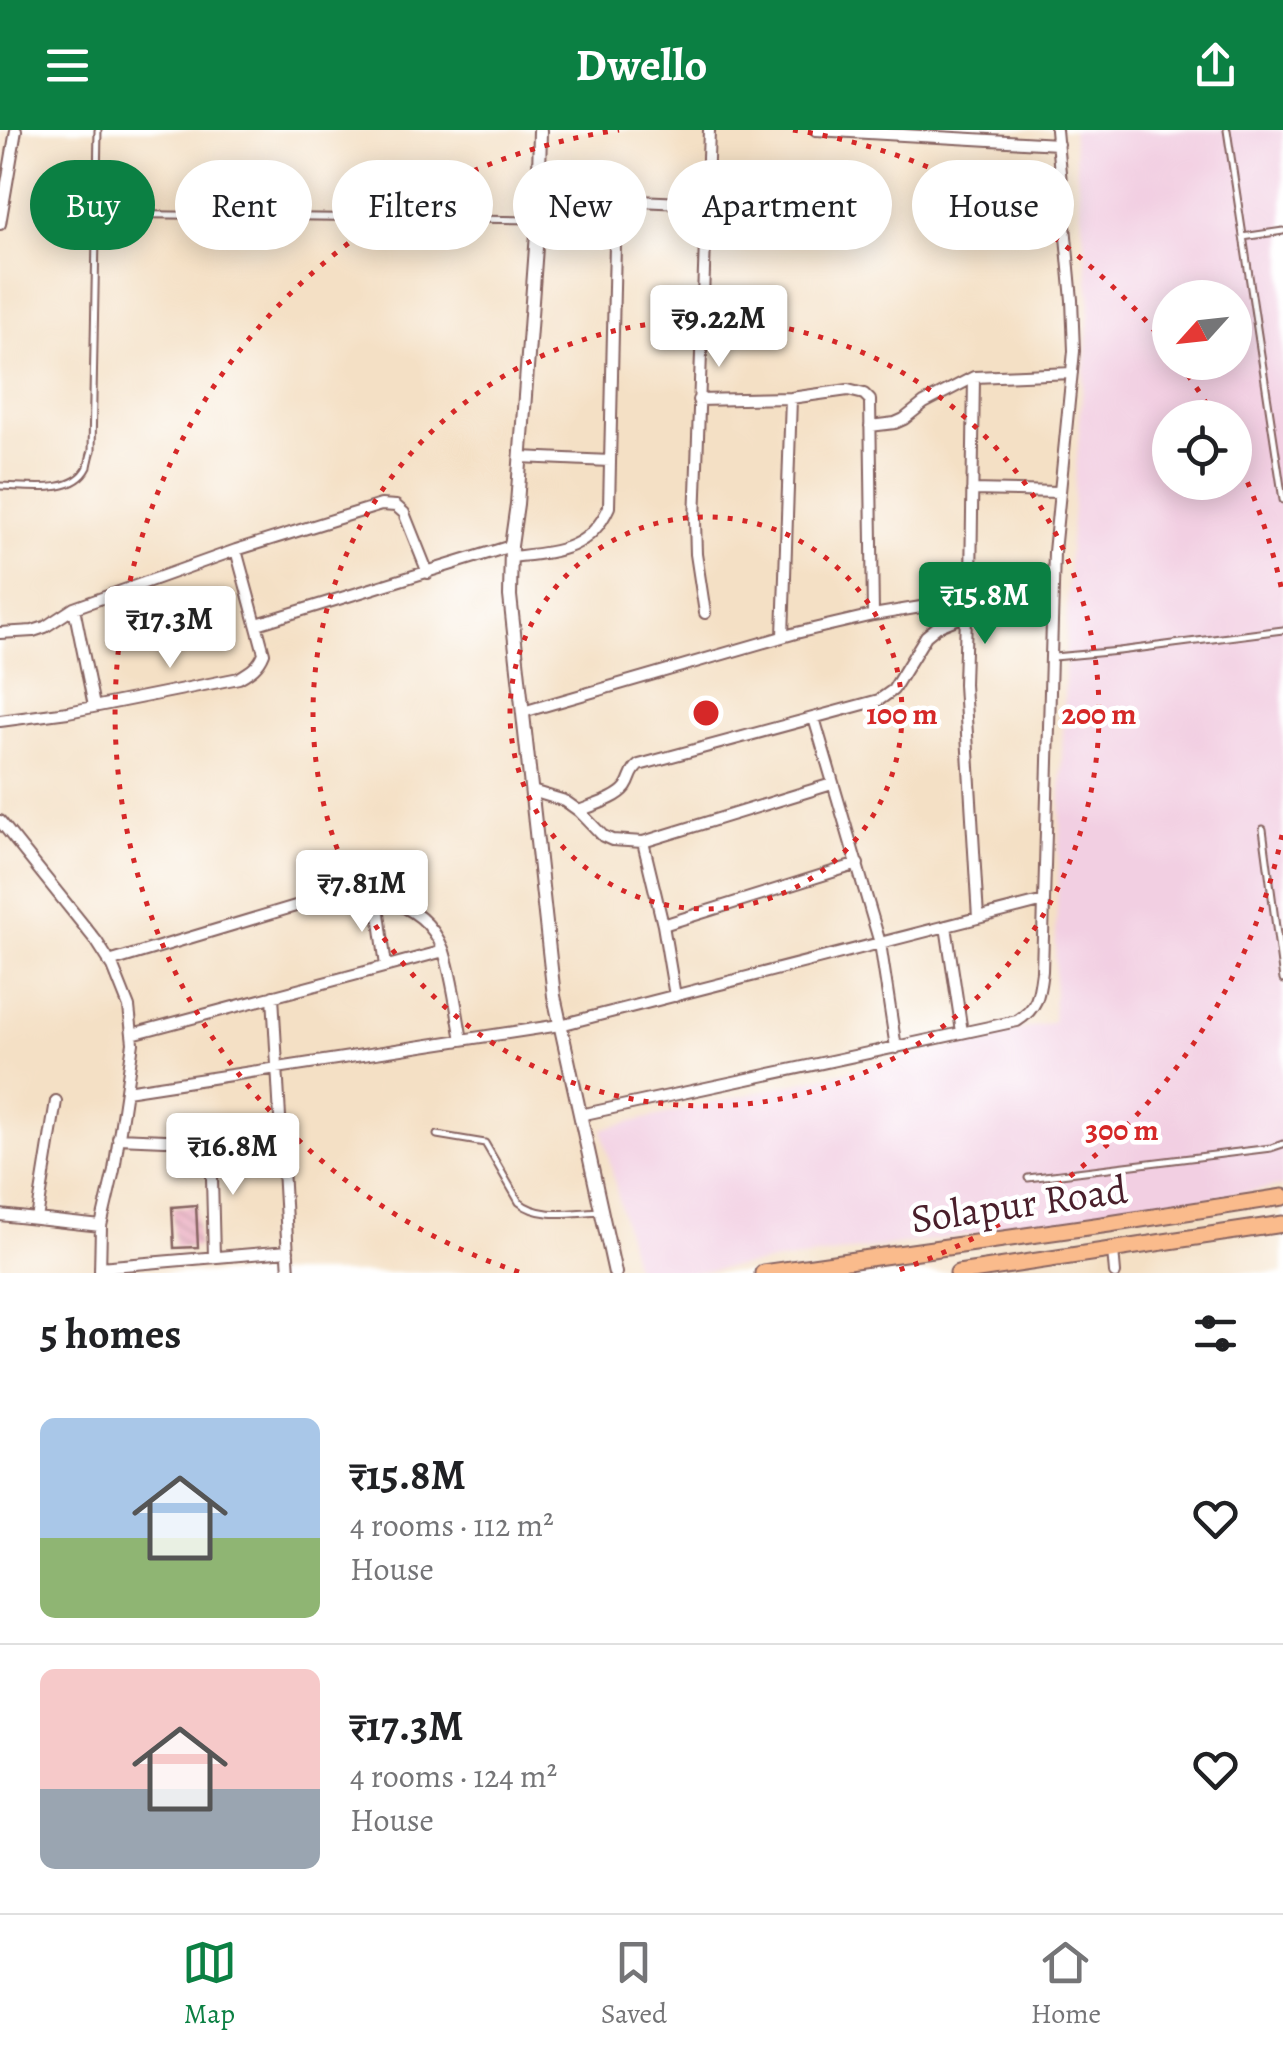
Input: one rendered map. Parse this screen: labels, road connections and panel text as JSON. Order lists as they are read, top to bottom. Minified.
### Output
{"streets":{"main road":["Solapur Road"]},"north":"bottom left","page":{"header":"Dwello","chip":["Buy","Rent","Filters","New","Apartment","House"],"price":["₹9.22M","₹15.8M","₹17.3M","₹7.81M","₹16.8M"],"heading":"5 homes","list":[{"name":"₹15.8M","note":"4 rooms · 112 m² · House"},{"name":"₹17.3M","note":"4 rooms · 124 m² · House"}],"tabs":["Map","Saved","Home"]},"rings":["100 m","200 m","300 m"]}
